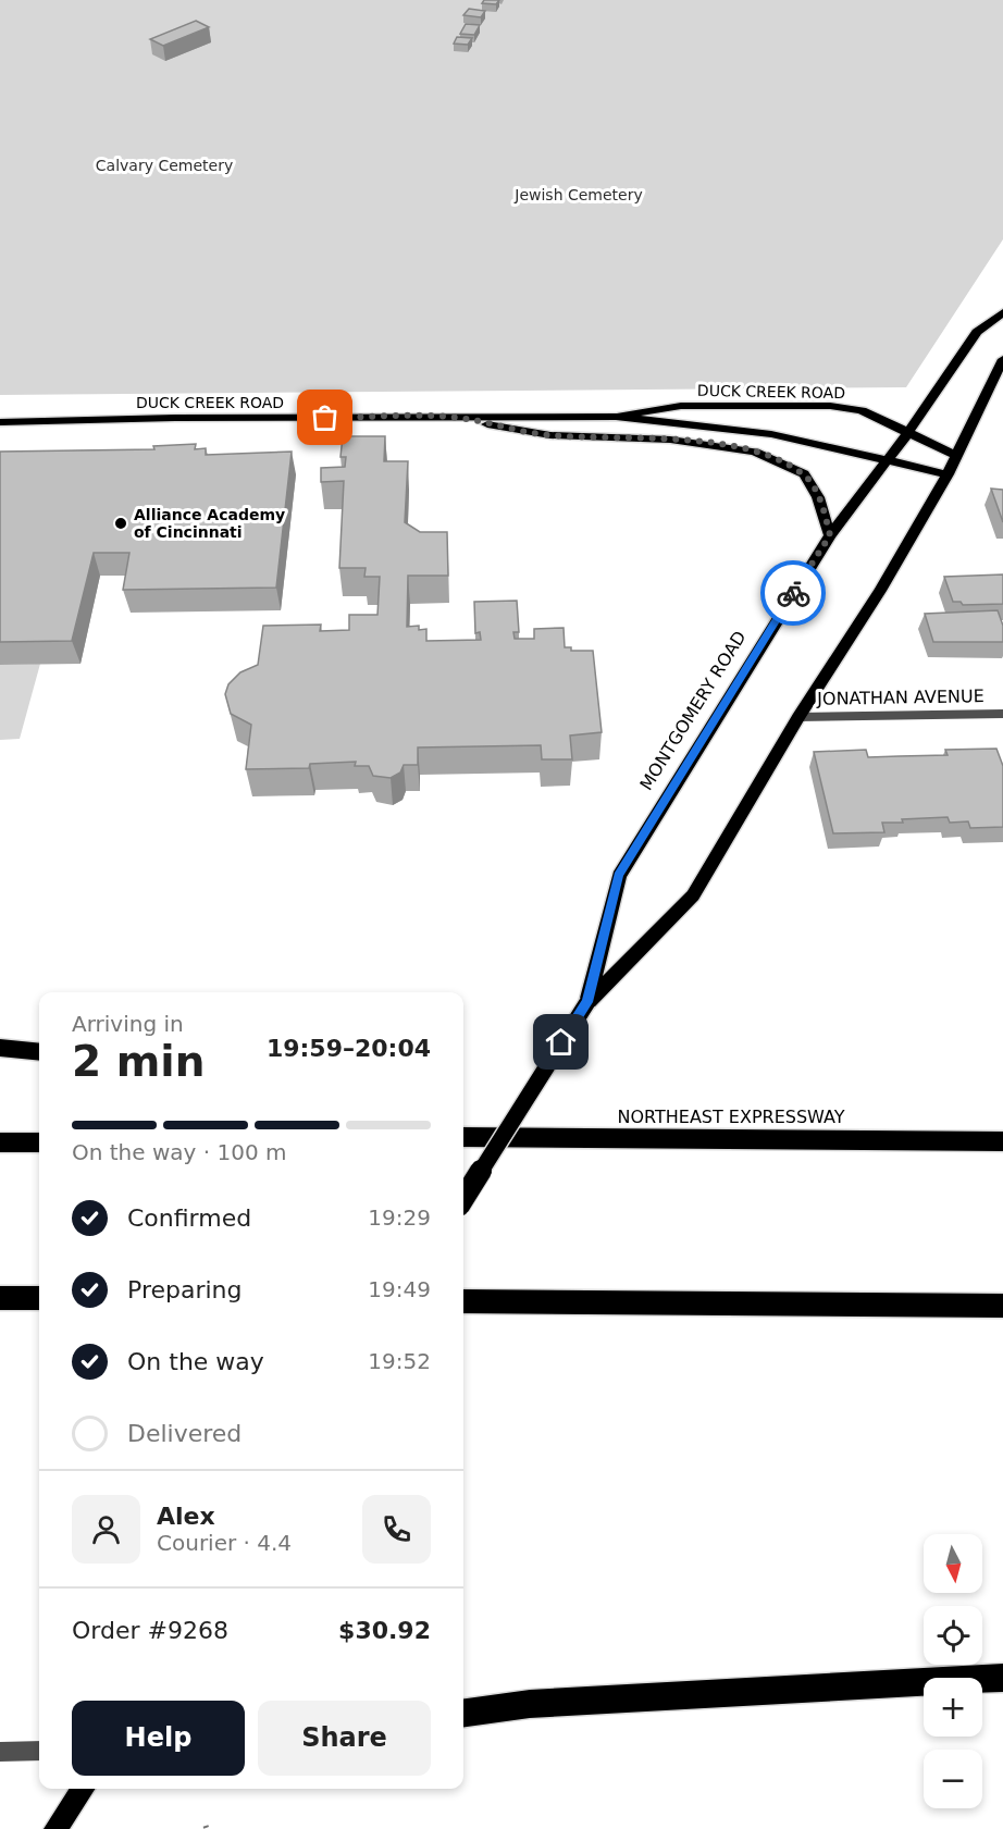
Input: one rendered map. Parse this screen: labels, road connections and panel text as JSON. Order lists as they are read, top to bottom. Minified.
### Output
{"streets":{"highway":["NORTHEAST EXPRESSWAY"],"main road":["DUCK CREEK ROAD","MONTGOMERY ROAD"],"street":["JONATHAN AVENUE"]},"crossings":[["DUCK CREEK ROAD","MONTGOMERY ROAD"],["JONATHAN AVENUE","MONTGOMERY ROAD"]],"parks":["Calvary Cemetery","Jewish Cemetery"],"places":["Alliance Academy of Cincinnati"],"north":"bottom","page":{"heading":["2 min","Arriving in","19:59–20:04"],"panel":["Alex","Courier · 4.4","Order #9268","$30.92"],"bar":"On the way · 100 m","list":[["Confirmed","19:29"],["Preparing","19:49"],["On the way","19:52"],"Delivered"],"map_buttons":["+","−"],"buttons":["Help","Share"]}}
